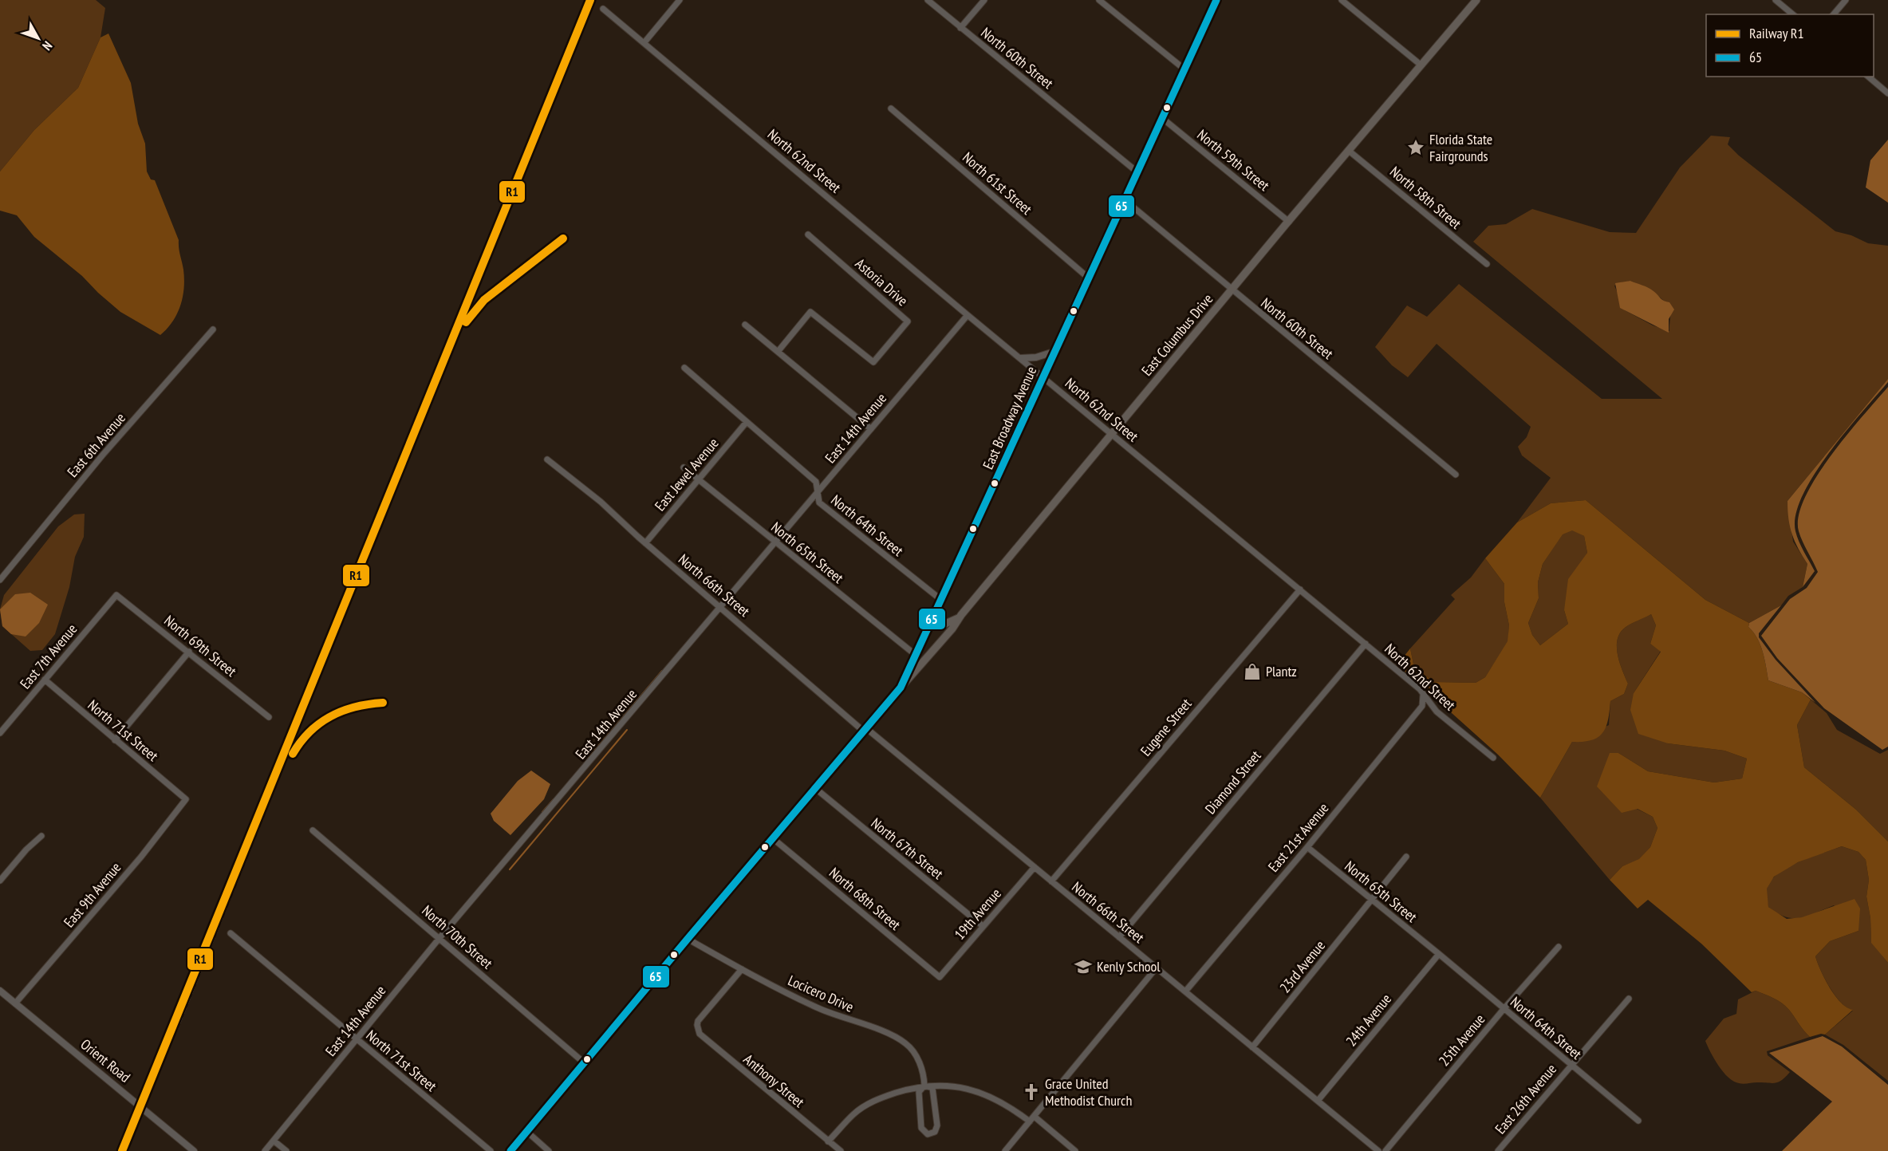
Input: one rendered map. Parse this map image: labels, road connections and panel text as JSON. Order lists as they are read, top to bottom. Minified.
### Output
{"streets":{"main road":["East Columbus Drive","East Broadway Avenue"],"street":["North 60th Street","North 59th Street","North 62nd Street","North 61st Street","North 58th Street","Astoria Drive","East 14th Avenue","East 6th Avenue","East Jewel Avenue","North 64th Street","North 65th Street","North 66th Street","North 69th Street","East 7th Avenue","Eugene Street","North 71st Street","Diamond Street","East 21st Avenue","North 67th Street","East 9th Avenue","North 68th Street","19th Avenue","North 70th Street","23rd Avenue","Locicero Drive","24th Avenue","25th Avenue","Orient Road","Anthony Street","East 26th Avenue"]},"crossings":[["North 60th Street","East Columbus Drive"],["North 60th Street","East Broadway Avenue"],["North 59th Street","East Columbus Drive"],["North 59th Street","East Broadway Avenue"],["North 62nd Street","East Columbus Drive"],["North 62nd Street","East Broadway Avenue"],["North 62nd Street","East 14th Avenue"],["North 62nd Street","Eugene Street"],["North 62nd Street","Diamond Street"],["North 62nd Street","East 21st Avenue"],["North 61st Street","East Broadway Avenue"],["North 58th Street","East Columbus Drive"],["East Columbus Drive","East Broadway Avenue"],["East Broadway Avenue","North 64th Street"],["East Broadway Avenue","North 65th Street"],["East Broadway Avenue","North 66th Street"],["East Broadway Avenue","North 67th Street"],["East Broadway Avenue","North 68th Street"],["East Broadway Avenue","North 70th Street"],["East Broadway Avenue","Locicero Drive"],["East 14th Avenue","North 64th Street"],["East 14th Avenue","North 65th Street"],["East 14th Avenue","North 66th Street"],["East 14th Avenue","North 71st Street"],["East 14th Avenue","North 70th Street"],["East Jewel Avenue","North 64th Street"],["East Jewel Avenue","North 65th Street"],["East Jewel Avenue","North 66th Street"],["North 64th Street","North 65th Street"],["North 64th Street","24th Avenue"],["North 64th Street","25th Avenue"],["North 64th Street","East 26th Avenue"],["North 65th Street","East 21st Avenue"],["North 65th Street","23rd Avenue"],["North 65th Street","24th Avenue"],["North 66th Street","Eugene Street"],["North 66th Street","Diamond Street"],["North 66th Street","East 21st Avenue"],["North 66th Street","19th Avenue"],["North 66th Street","23rd Avenue"],["North 66th Street","24th Avenue"],["North 69th Street","East 7th Avenue"],["East 7th Avenue","North 71st Street"],["North 71st Street","East 9th Avenue"],["North 67th Street","19th Avenue"],["East 9th Avenue","Orient Road"],["North 68th Street","19th Avenue"],["Locicero Drive","Anthony Street"]],"places":{"place":["Florida State Fairgrounds"],"shop":["Plantz"],"school or university":["Kenly School"],"church":["Grace United Methodist Church"]},"lines":["rail line R1","transit line 65"],"legend":["Railway R1","65"],"north":"bottom right"}
